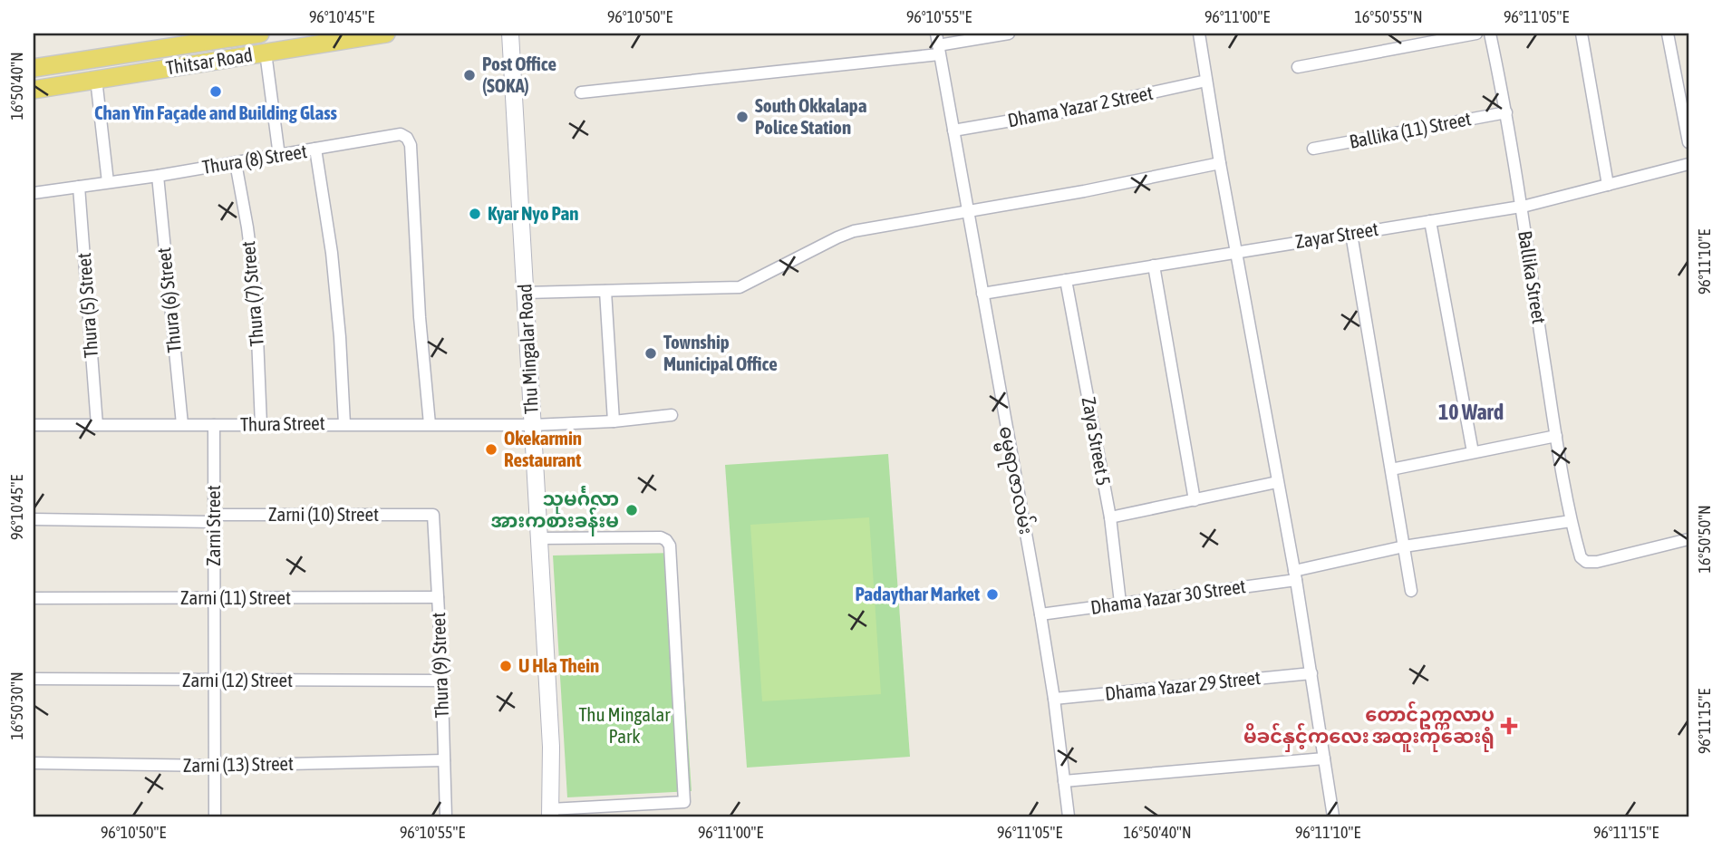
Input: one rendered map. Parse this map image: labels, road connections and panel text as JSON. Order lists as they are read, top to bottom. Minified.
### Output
{"streets":{"main road":["Thitsar Road","Thu Mingalar Road"],"street":["Dhama Yazar 2 Street","Ballika (11) Street","Thura (8) Street","Zayar Street","Ballika Street","Thura (7) Street","Thura (6) Street","Thura (5) Street","Thura Street","Zaya Street 5","ဓမ္မရာဇာလမ်း","Zarni (10) Street","Zarni Street","Dhama Yazar 30 Street","Zarni (11) Street","Thura (9) Street","Zarni (12) Street","Dhama Yazar 29 Street","Zarni (13) Street"]},"crossings":[["Dhama Yazar 2 Street","ဓမ္မရာဇာလမ်း"],["Ballika (11) Street","Ballika Street"],["Thura (8) Street","Thura (7) Street"],["Thura (8) Street","Thura (6) Street"],["Thura (8) Street","Thura (5) Street"],["Thura (8) Street","Thura Street"],["Zayar Street","Ballika Street"],["Zayar Street","Zaya Street 5"],["Zayar Street","ဓမ္မရာဇာလမ်း"],["Ballika Street","Dhama Yazar 30 Street"],["Thura (7) Street","Thura Street"],["Thura (6) Street","Thura Street"],["Thura (5) Street","Thura Street"],["Thu Mingalar Road","Thura Street"],["Thura Street","Zarni Street"],["Zaya Street 5","Dhama Yazar 30 Street"],["ဓမ္မရာဇာလမ်း","Dhama Yazar 30 Street"],["ဓမ္မရာဇာလမ်း","Dhama Yazar 29 Street"],["Zarni (10) Street","Zarni Street"],["Zarni (10) Street","Thura (9) Street"],["Zarni Street","Zarni (11) Street"],["Zarni Street","Zarni (12) Street"],["Zarni Street","Zarni (13) Street"],["Zarni (11) Street","Thura (9) Street"],["Thura (9) Street","Zarni (12) Street"],["Thura (9) Street","Zarni (13) Street"]],"districts":["10 Ward"],"parks":["Thu Mingalar Park"],"places":{"other":["Post Office (SOKA)","Chan Yin Façade and Building Glass","South Okkalapa Police Station","Kyar Nyo Pan","Township Municipal Office","Okekarmin Restaurant","သုမင်္ဂလာ အားကစားခန်းမ","Padaythar Market","U Hla Thein"],"health":["တောင်ဥက္ကလာပ မိခင်နှင့်ကလေး အထူးကုဆေးရုံ"]},"coordinates":["96°10'45\"E","96°10'50\"E","96°10'55\"E","96°11'00\"E","16°50'55\"N","96°11'05\"E","16°50'40\"N","96°11'10\"E","16°50'50\"N","16°50'30\"N","96°11'15\"E"]}
